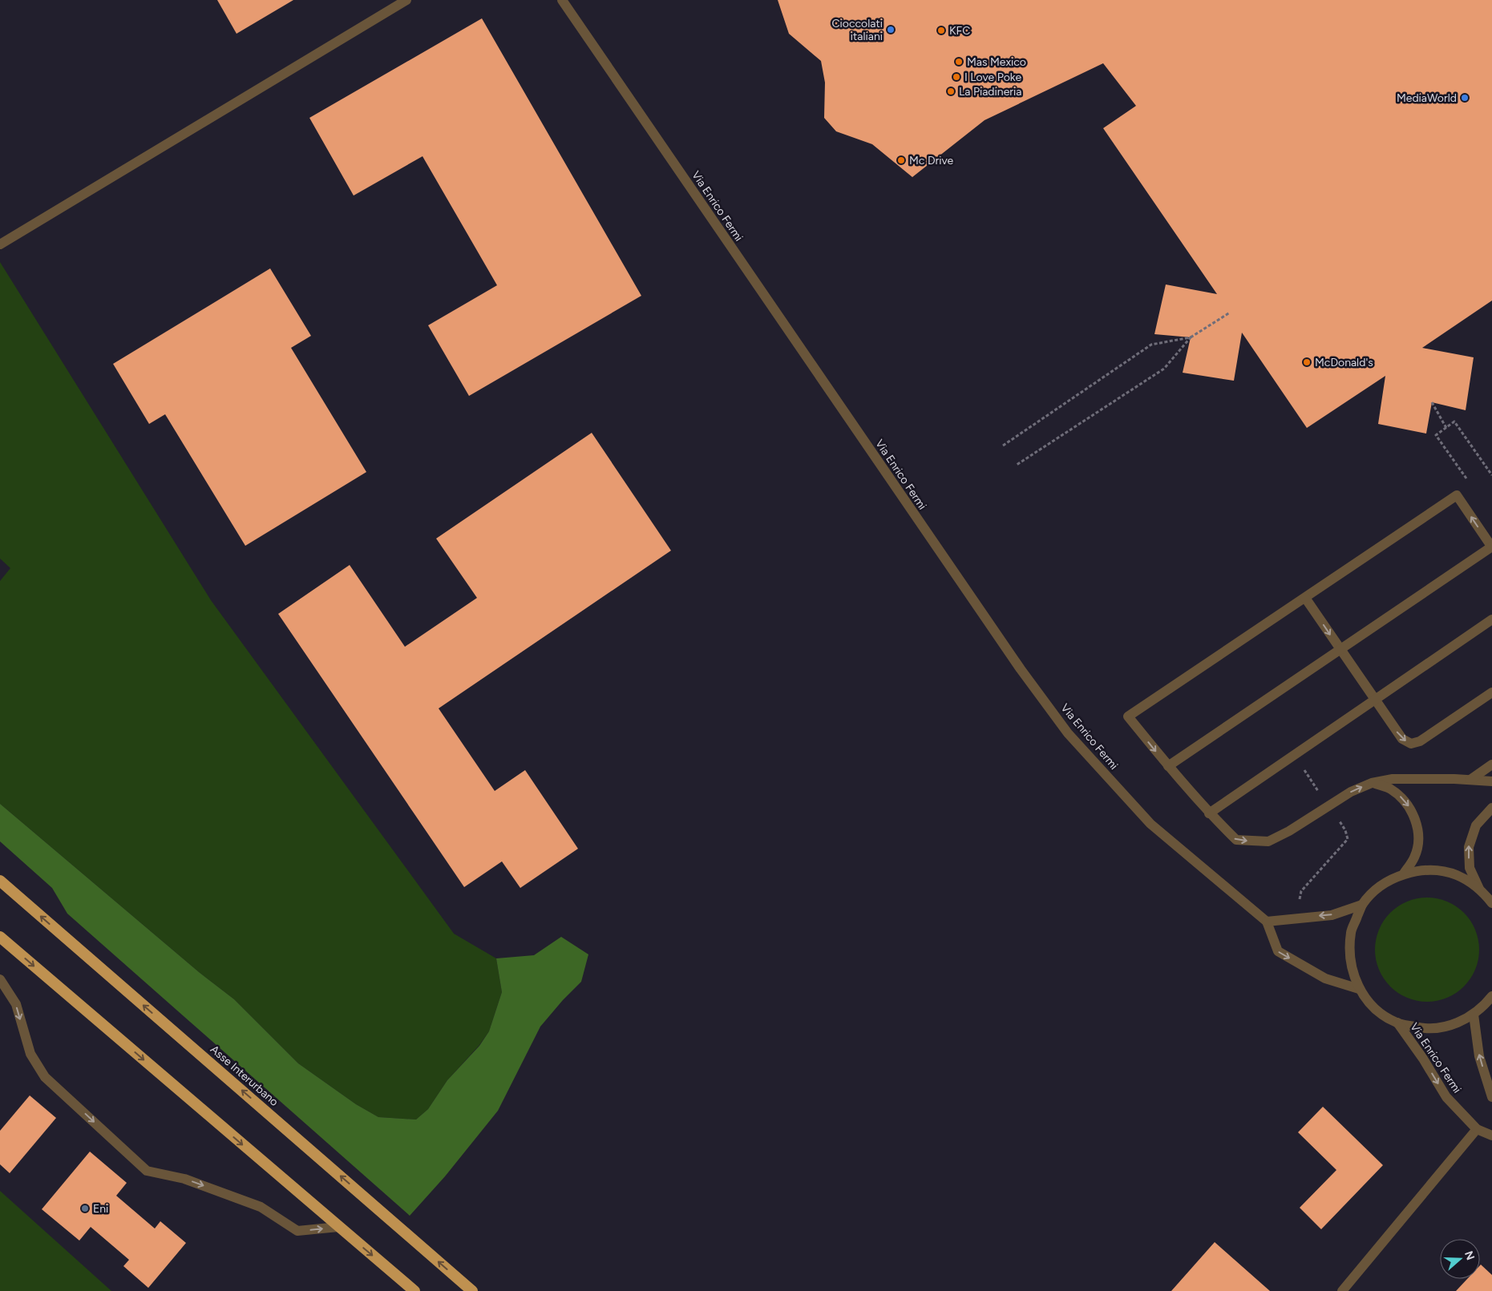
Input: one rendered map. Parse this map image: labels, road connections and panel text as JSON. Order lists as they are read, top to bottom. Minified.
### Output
{"streets":{"highway":["Asse Interurbano"],"street":["Via Enrico Fermi"]},"places":["Cioccolati italiani","KFC","Mas Mexico","I Love Poke","La Piadineria","MediaWorld","Mc Drive","McDonald's","Eni"],"north":"right"}
